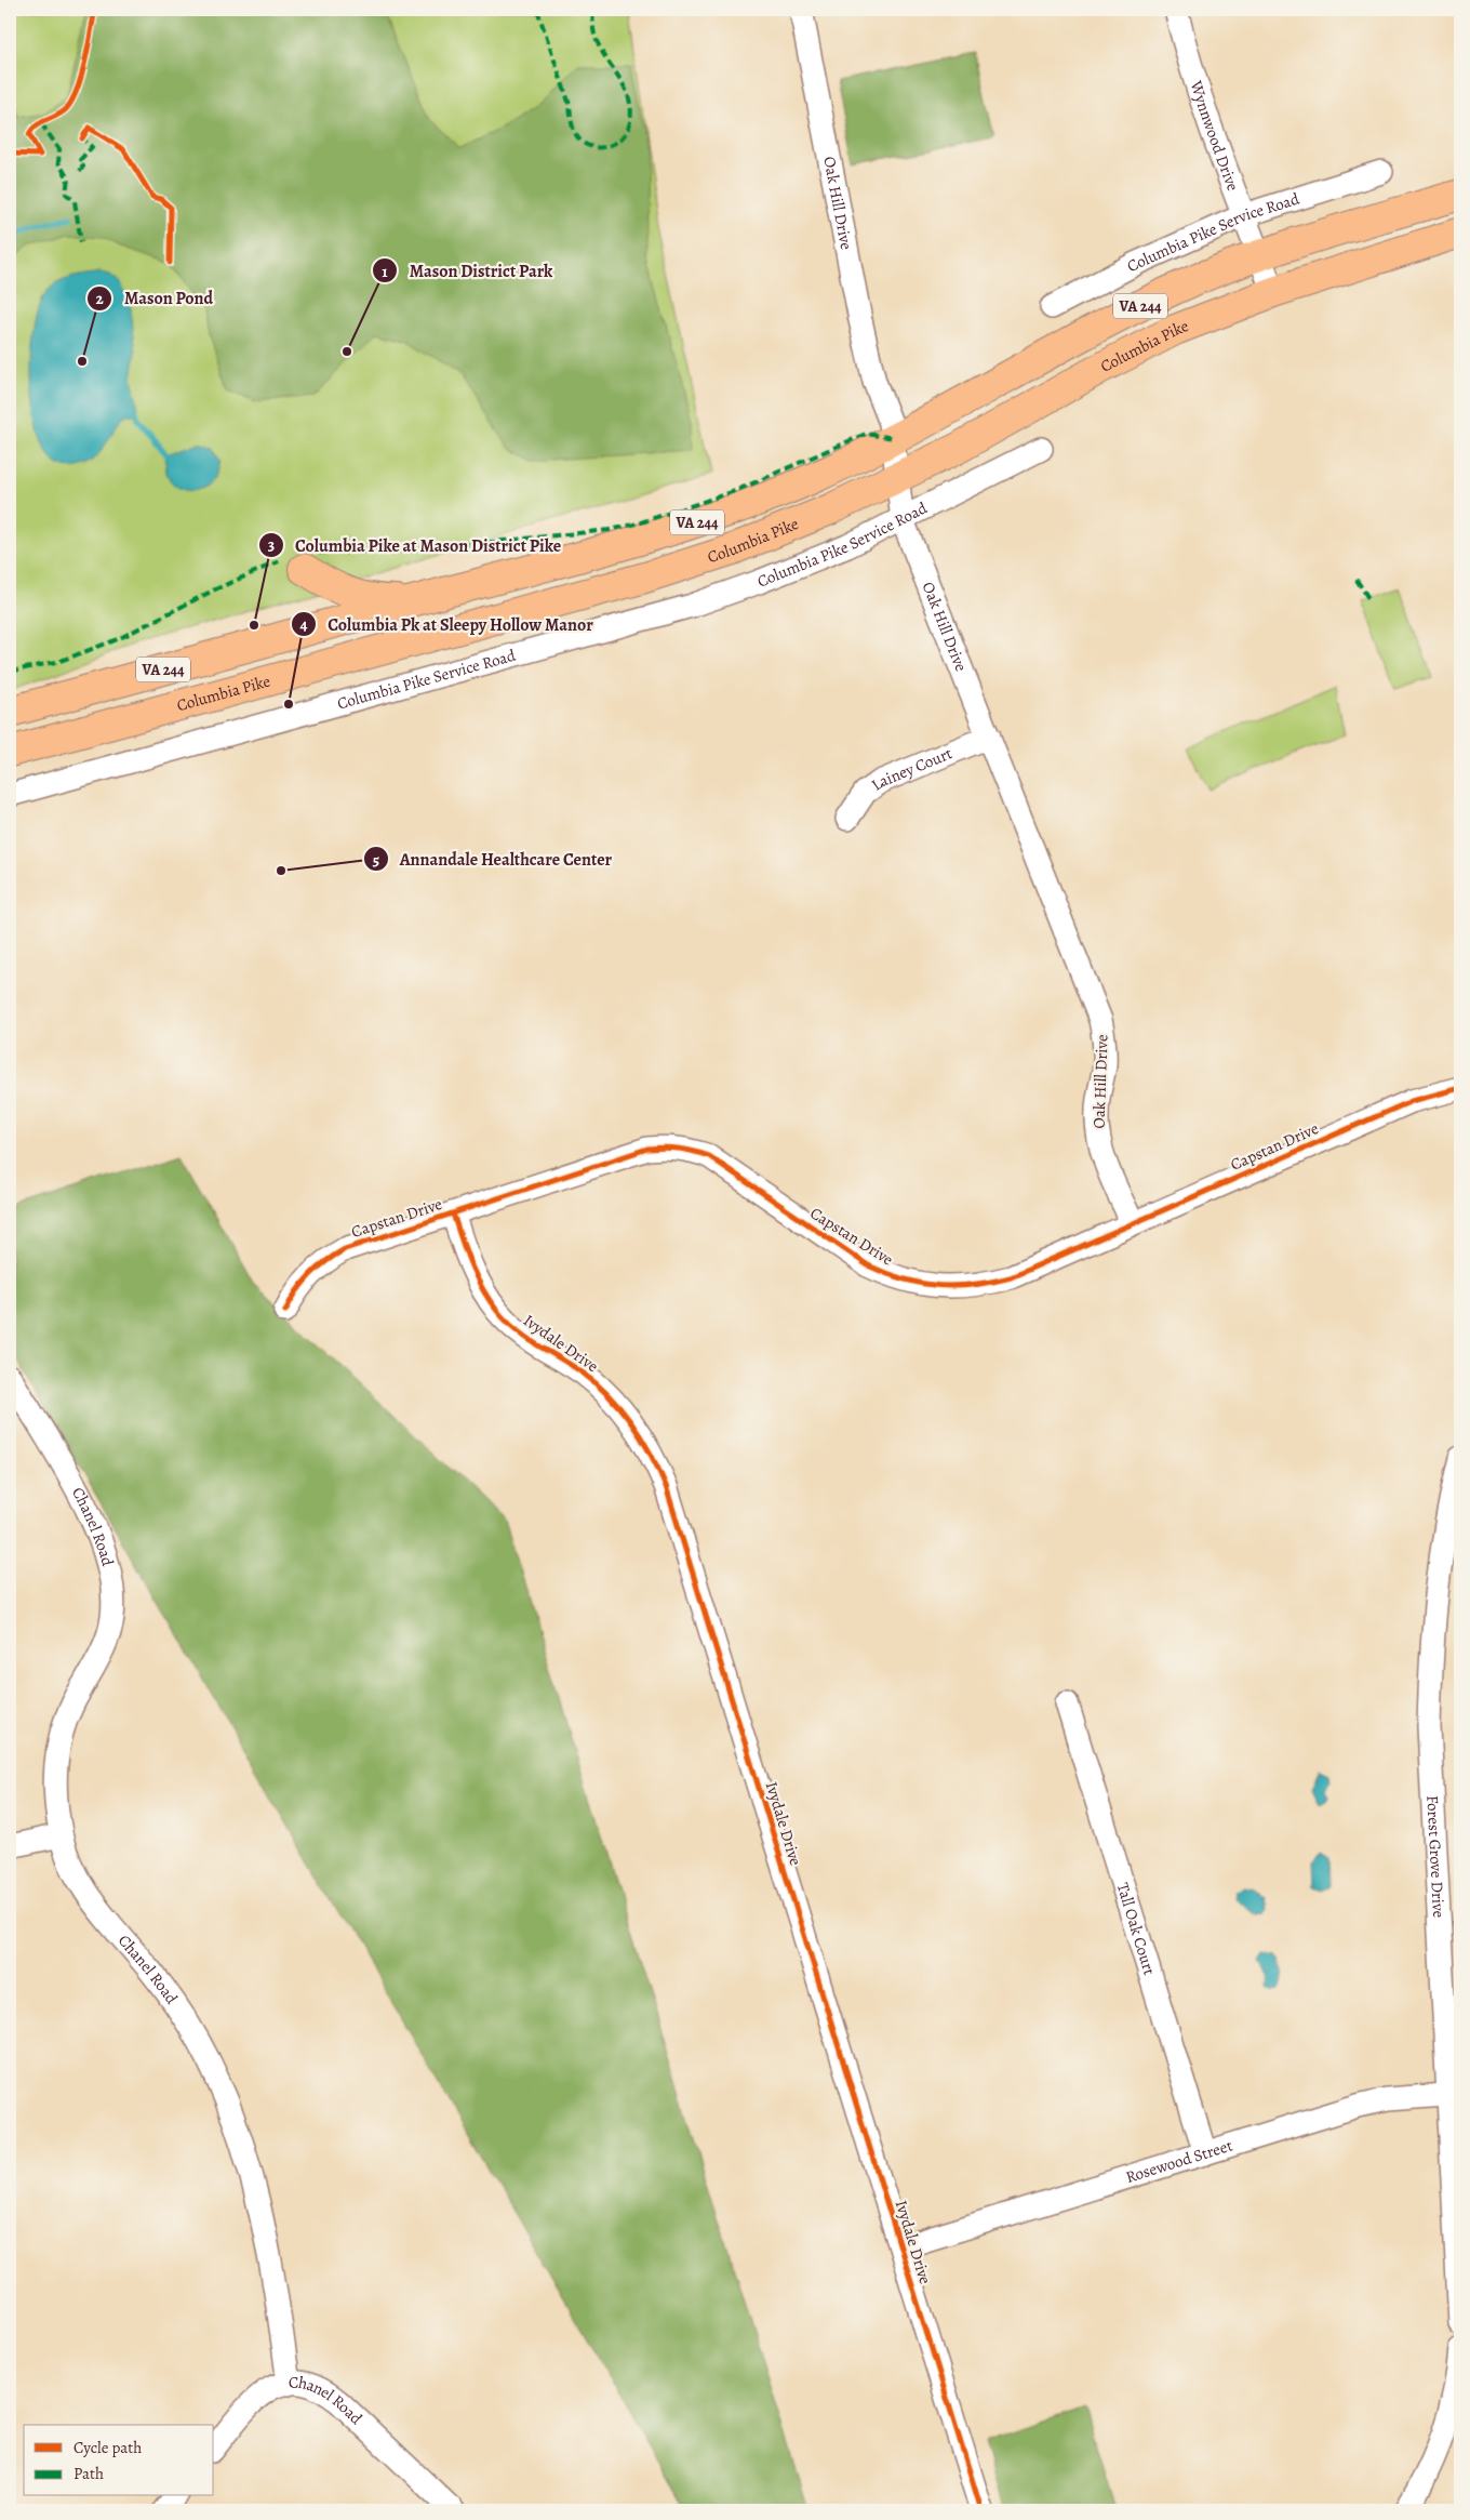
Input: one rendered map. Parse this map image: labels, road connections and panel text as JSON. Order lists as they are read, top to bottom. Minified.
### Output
{"streets":{"main road":["VA 244","Columbia Pike"],"street":["Wynnwood Drive","Oak Hill Drive","Columbia Pike Service Road","Lainey Court","Capstan Drive","Ivydale Drive","Chanel Road","Forest Grove Drive","Tall Oak Court","Rosewood Street"]},"crossings":[["Wynnwood Drive","Columbia Pike Service Road"],["Wynnwood Drive","VA 244"],["Wynnwood Drive","Columbia Pike"],["Oak Hill Drive","Columbia Pike Service Road"],["Oak Hill Drive","VA 244"],["Oak Hill Drive","Columbia Pike"],["Oak Hill Drive","Lainey Court"],["Oak Hill Drive","Capstan Drive"],["Capstan Drive","Ivydale Drive"],["Ivydale Drive","Rosewood Street"],["Forest Grove Drive","Rosewood Street"],["Tall Oak Court","Rosewood Street"]],"places":["Mason District Park","Mason Pond","Columbia Pike at Mason District Pike","Columbia Pk at Sleepy Hollow Manor","Annandale Healthcare Center"],"legend":["Cycle path","Path"]}
